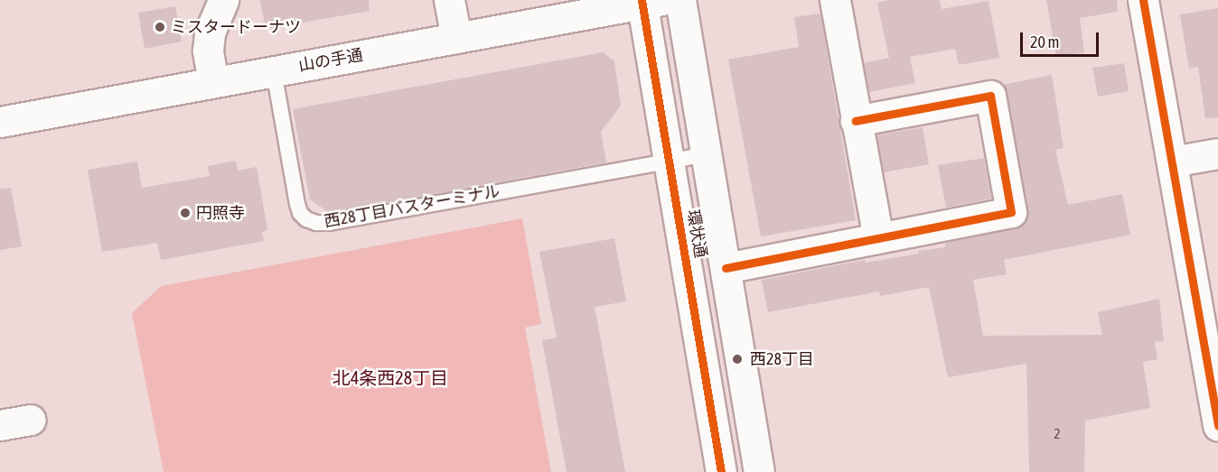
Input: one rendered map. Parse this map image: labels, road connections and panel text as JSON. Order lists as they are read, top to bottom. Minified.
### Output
{"streets":{"street":["山の手通","環状通"],"lane":["西28丁目バスターミナル"]},"crossings":[["山の手通","西28丁目バスターミナル"],["山の手通","環状通"],["西28丁目バスターミナル","環状通"]],"districts":["北4条西28丁目"],"places":["ミスタードーナツ","円照寺","西28丁目"],"house_numbers":["2"],"scale_bar":"20 m"}
